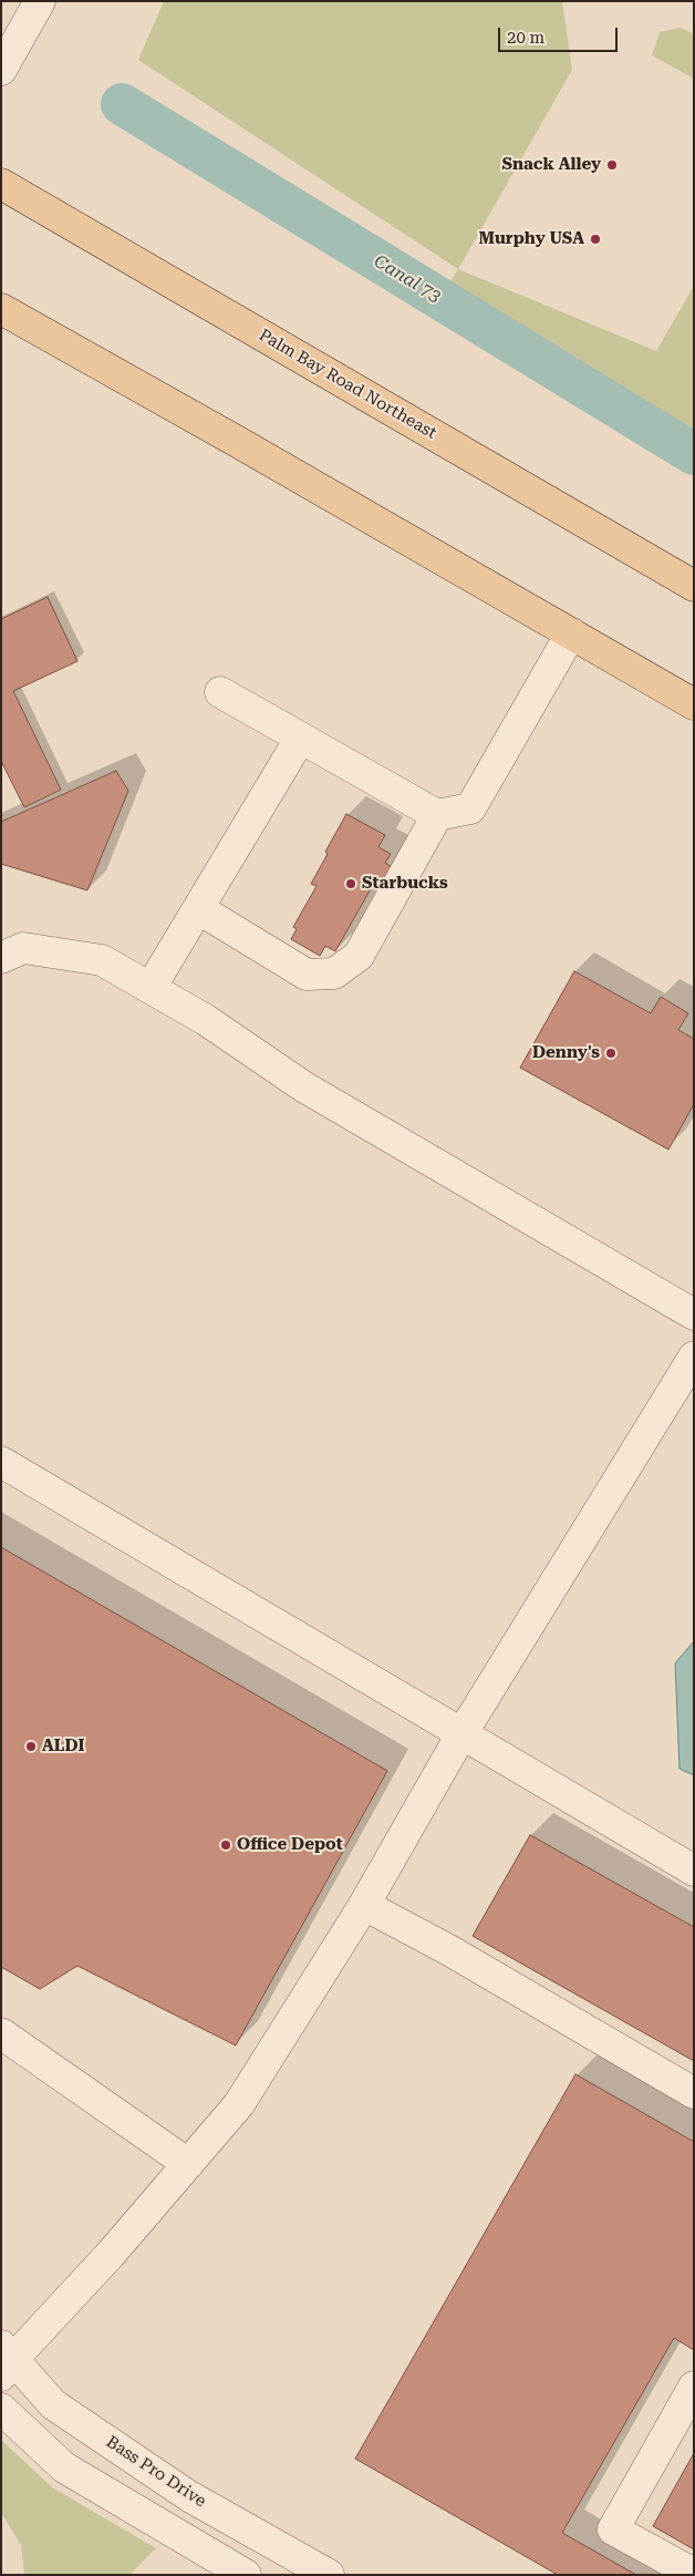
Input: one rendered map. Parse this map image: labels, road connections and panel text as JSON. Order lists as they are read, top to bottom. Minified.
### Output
{"streets":{"main road":["Palm Bay Road Northeast"],"street":["Bass Pro Drive"]},"water":["Canal 73"],"places":["Snack Alley","Murphy USA","Starbucks","Denny's","ALDI","Office Depot"],"scale_bar":"20 m"}
